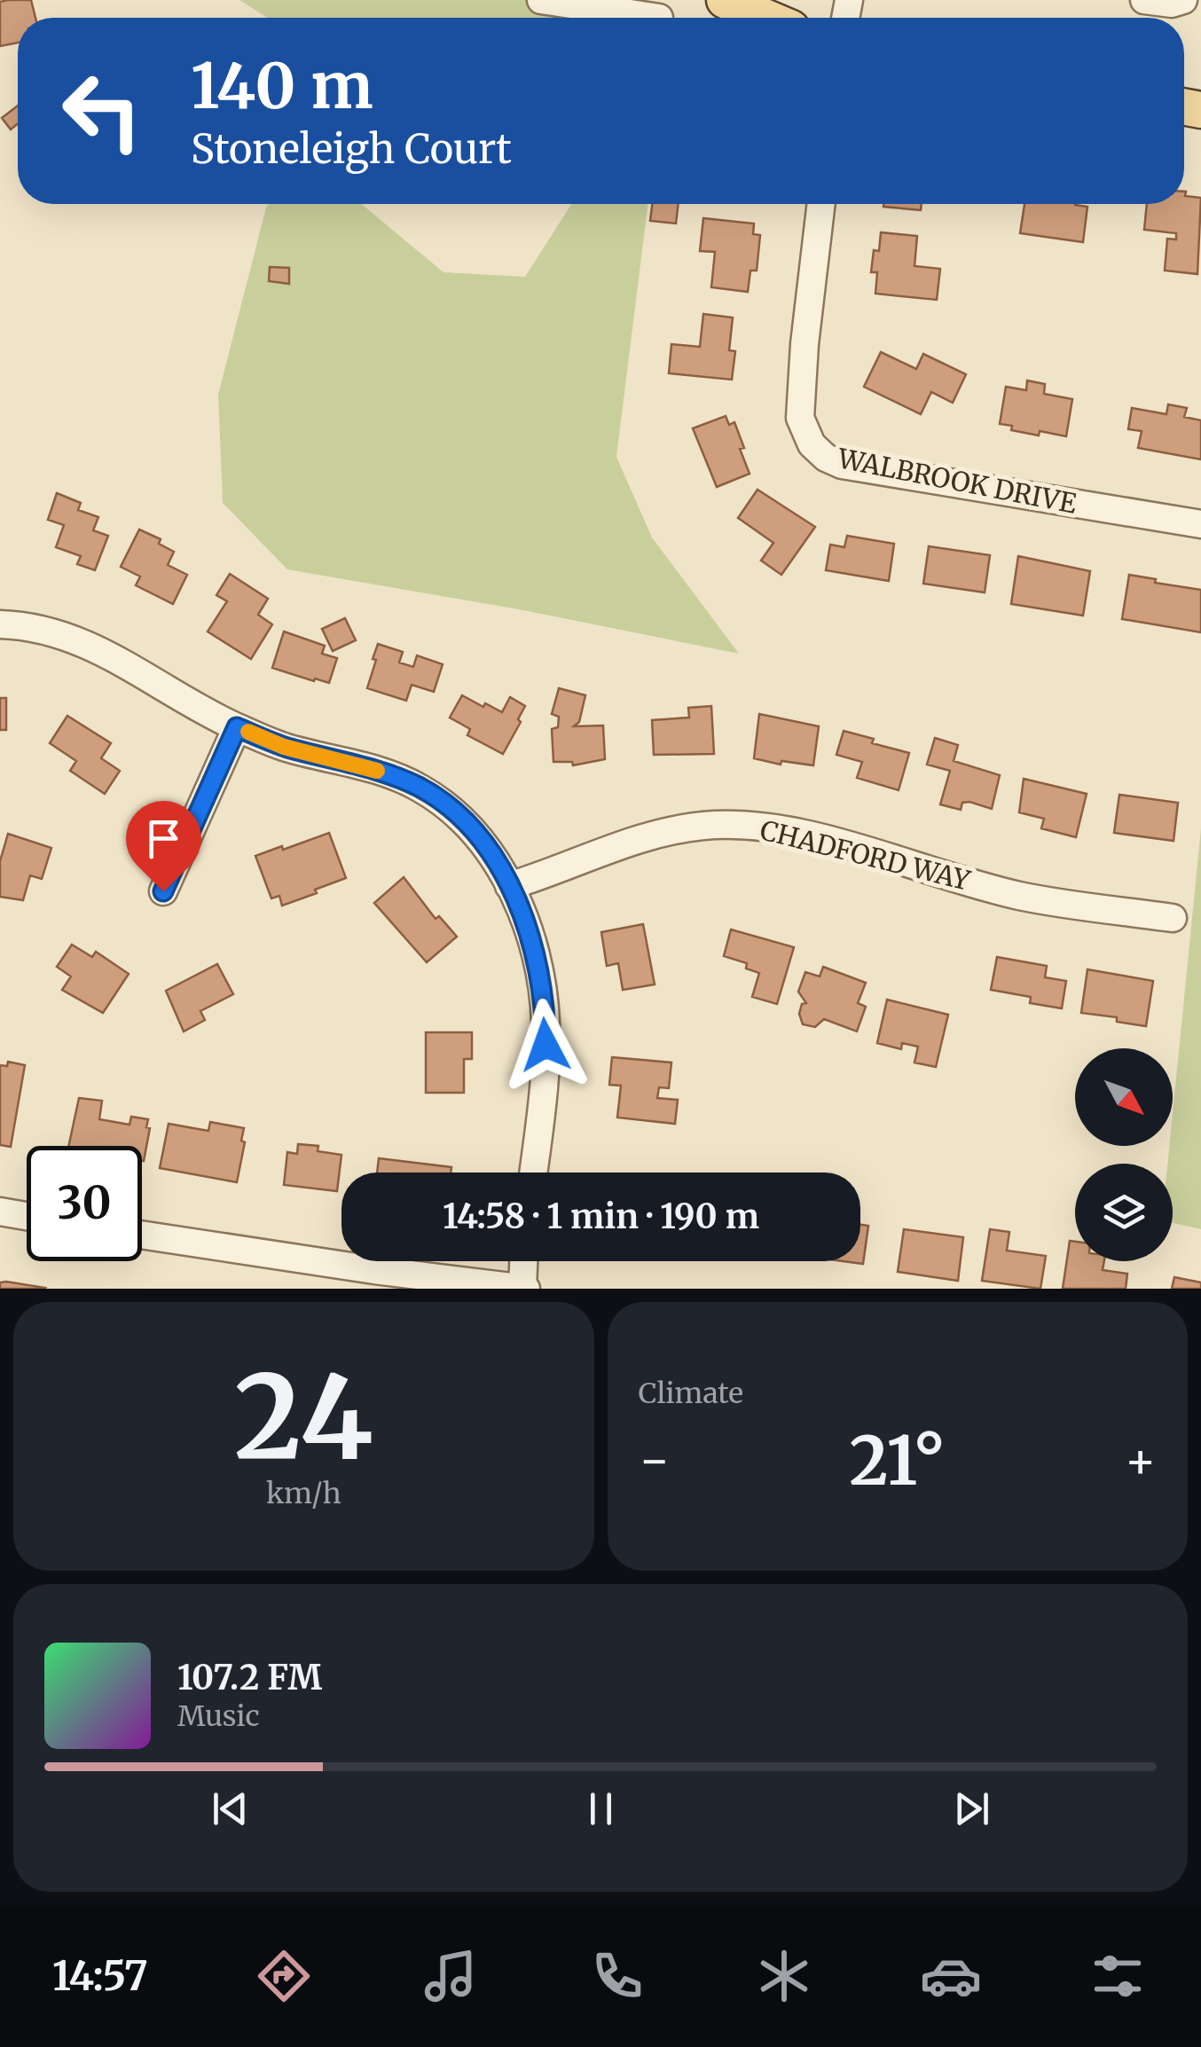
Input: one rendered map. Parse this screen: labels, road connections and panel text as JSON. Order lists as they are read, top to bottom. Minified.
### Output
{"streets":{"street":["WALBROOK DRIVE","CHADFORD WAY"]},"north":"bottom right","page":{"turn":["140 m","Stoneleigh Court"],"limit":"30","trip":"14:58 · 1 min · 190 m","tile":[["24","km/h"],"Climate"],"heat":["−","21°","+"],"song":["107.2 FM","Music"],"tabs":"14:57"}}
